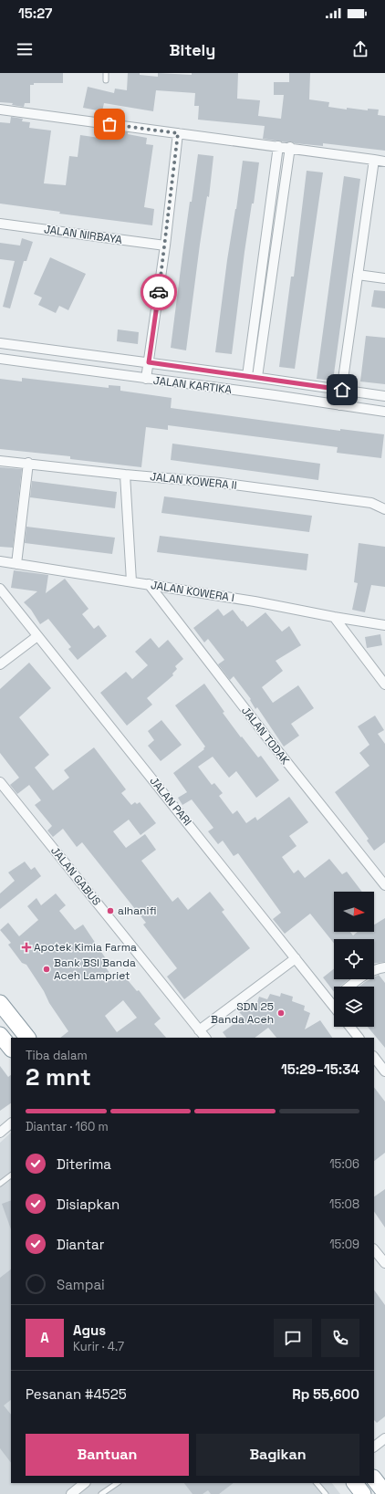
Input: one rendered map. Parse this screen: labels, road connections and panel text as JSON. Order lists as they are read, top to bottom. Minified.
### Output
{"streets":{"street":["JALAN NIRBAYA","JALAN KARTIKA","JALAN KOWERA II","JALAN KOWERA I","JALAN TODAK","JALAN PARI","JALAN GABUS"]},"crossings":[["JALAN KOWERA I","JALAN TODAK"]],"places":{"other":["alhanifi","Bank BSI Banda Aceh Lampriet","SDN 25 Banda Aceh"],"health":["Apotek Kimia Farma"]},"north":"right","page":{"status":"15:27","header":"Bitely","heading":["2 mnt","Tiba dalam","15:29–15:34"],"panel":["Agus","Kurir · 4.7","Pesanan #4525","Rp 55,600"],"bar":"Diantar · 160 m","list":[["Diterima","15:06"],["Disiapkan","15:08"],["Diantar","15:09"],"Sampai"],"round":"A","buttons":["Bantuan","Bagikan"]}}
